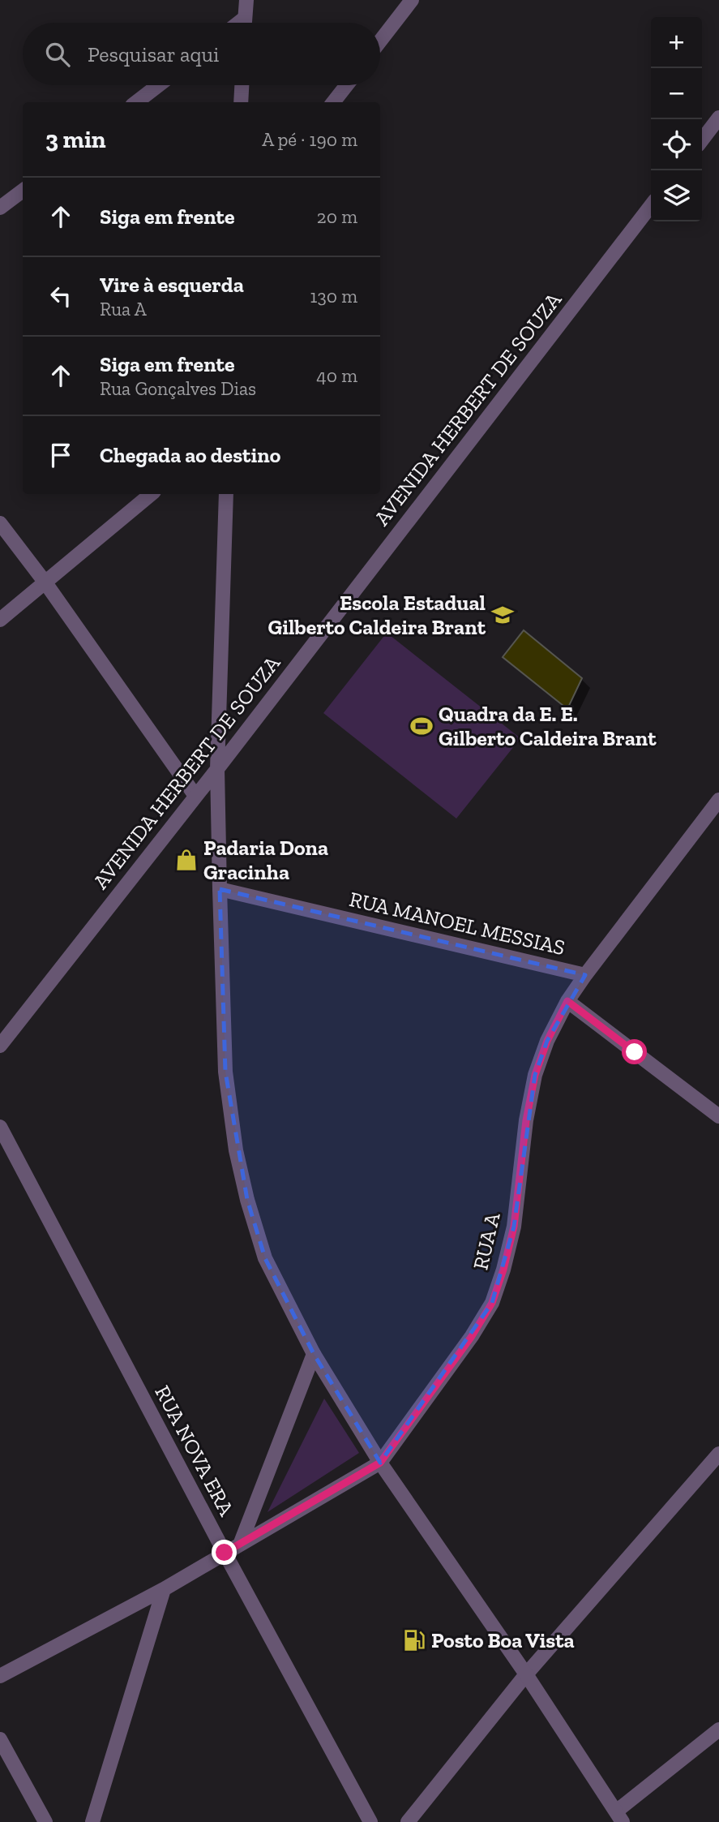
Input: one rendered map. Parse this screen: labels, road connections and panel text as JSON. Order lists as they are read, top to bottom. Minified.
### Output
{"streets":{"street":["AVENIDA HERBERT DE SOUZA","RUA MANOEL MESSIAS","RUA A","RUA NOVA ERA"]},"crossings":[["RUA MANOEL MESSIAS","RUA A"]],"places":{"school or university":["Escola Estadual Gilberto Caldeira Brant"],"sports":["Quadra da E. E. Gilberto Caldeira Brant"],"shop":["Padaria Dona Gracinha"],"fuel station":["Posto Boa Vista"]},"page":{"map_buttons":["+","−"],"search":"Pesquisar aqui","heading":["3 min","A pé · 190 m"],"list":[["Siga em frente","20 m"],["Vire à esquerda","Rua A","130 m"],["Siga em frente","Rua Gonçalves Dias","40 m"],"Chegada ao destino"]}}
